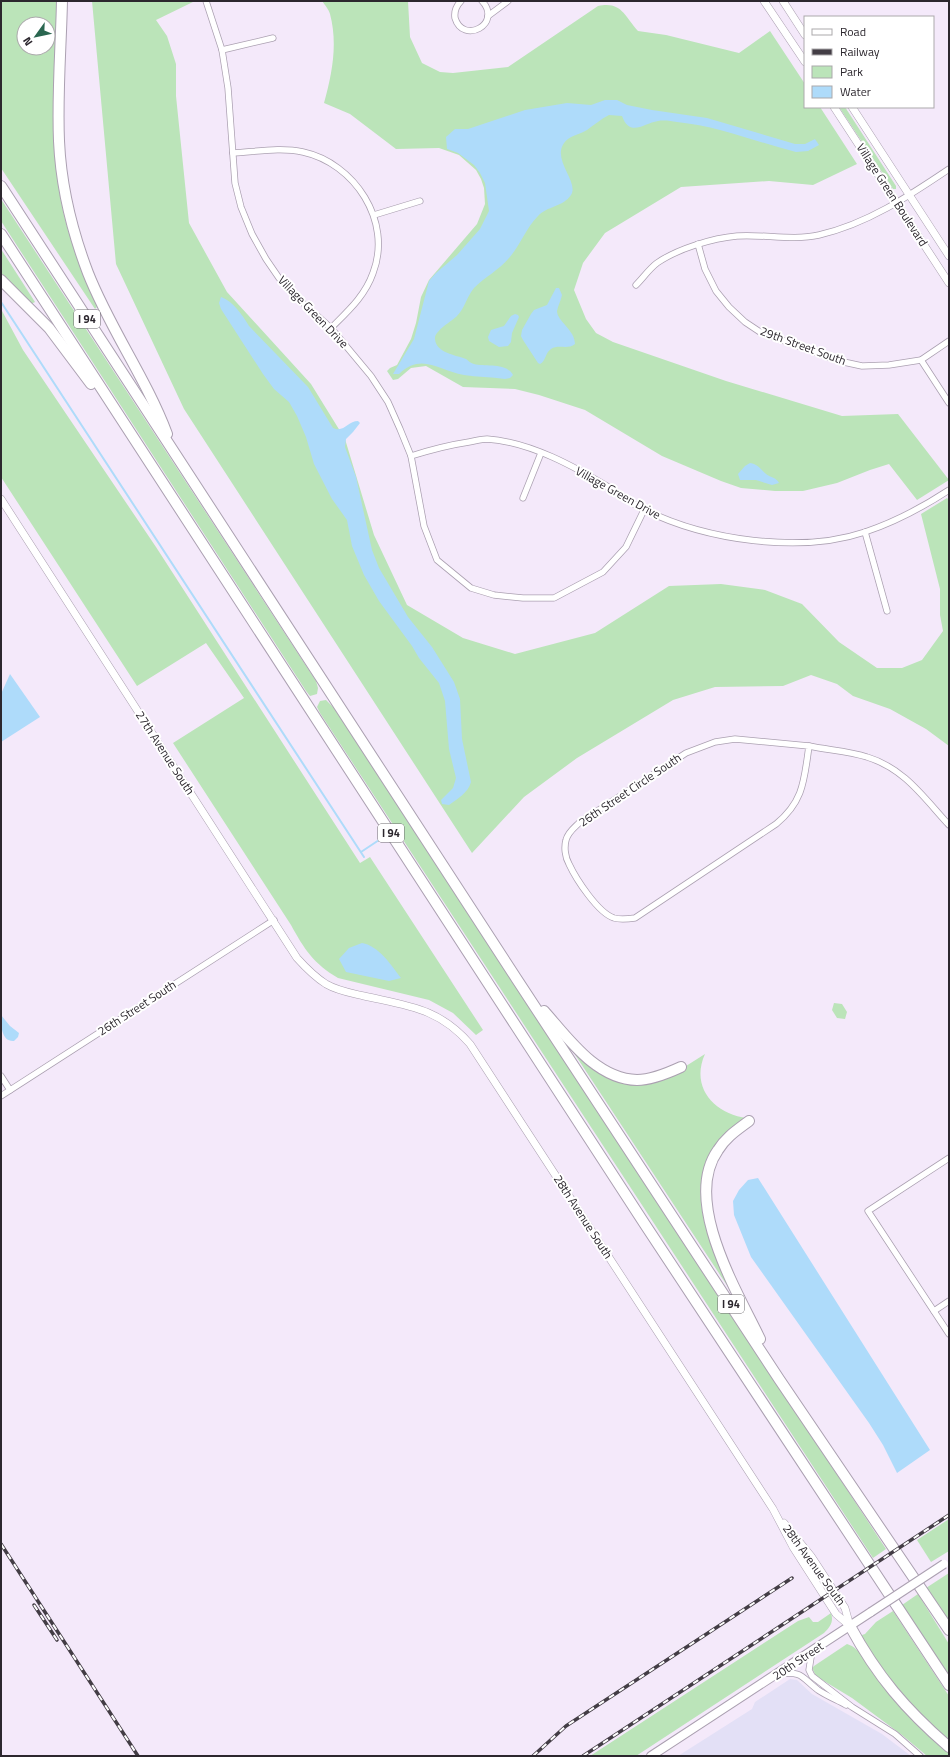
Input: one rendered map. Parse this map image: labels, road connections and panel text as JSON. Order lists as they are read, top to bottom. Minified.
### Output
{"streets":{"highway":["I 94"],"main road":["20th Street"],"street":["Village Green Boulevard","Village Green Drive","29th Street South","27th Avenue South","26th Street Circle South","26th Street South","28th Avenue South"]},"crossings":[["27th Avenue South","26th Street South"],["27th Avenue South","28th Avenue South"],["28th Avenue South","20th Street"]],"legend":["Road","Railway","Park","Water"],"north":"bottom left"}
